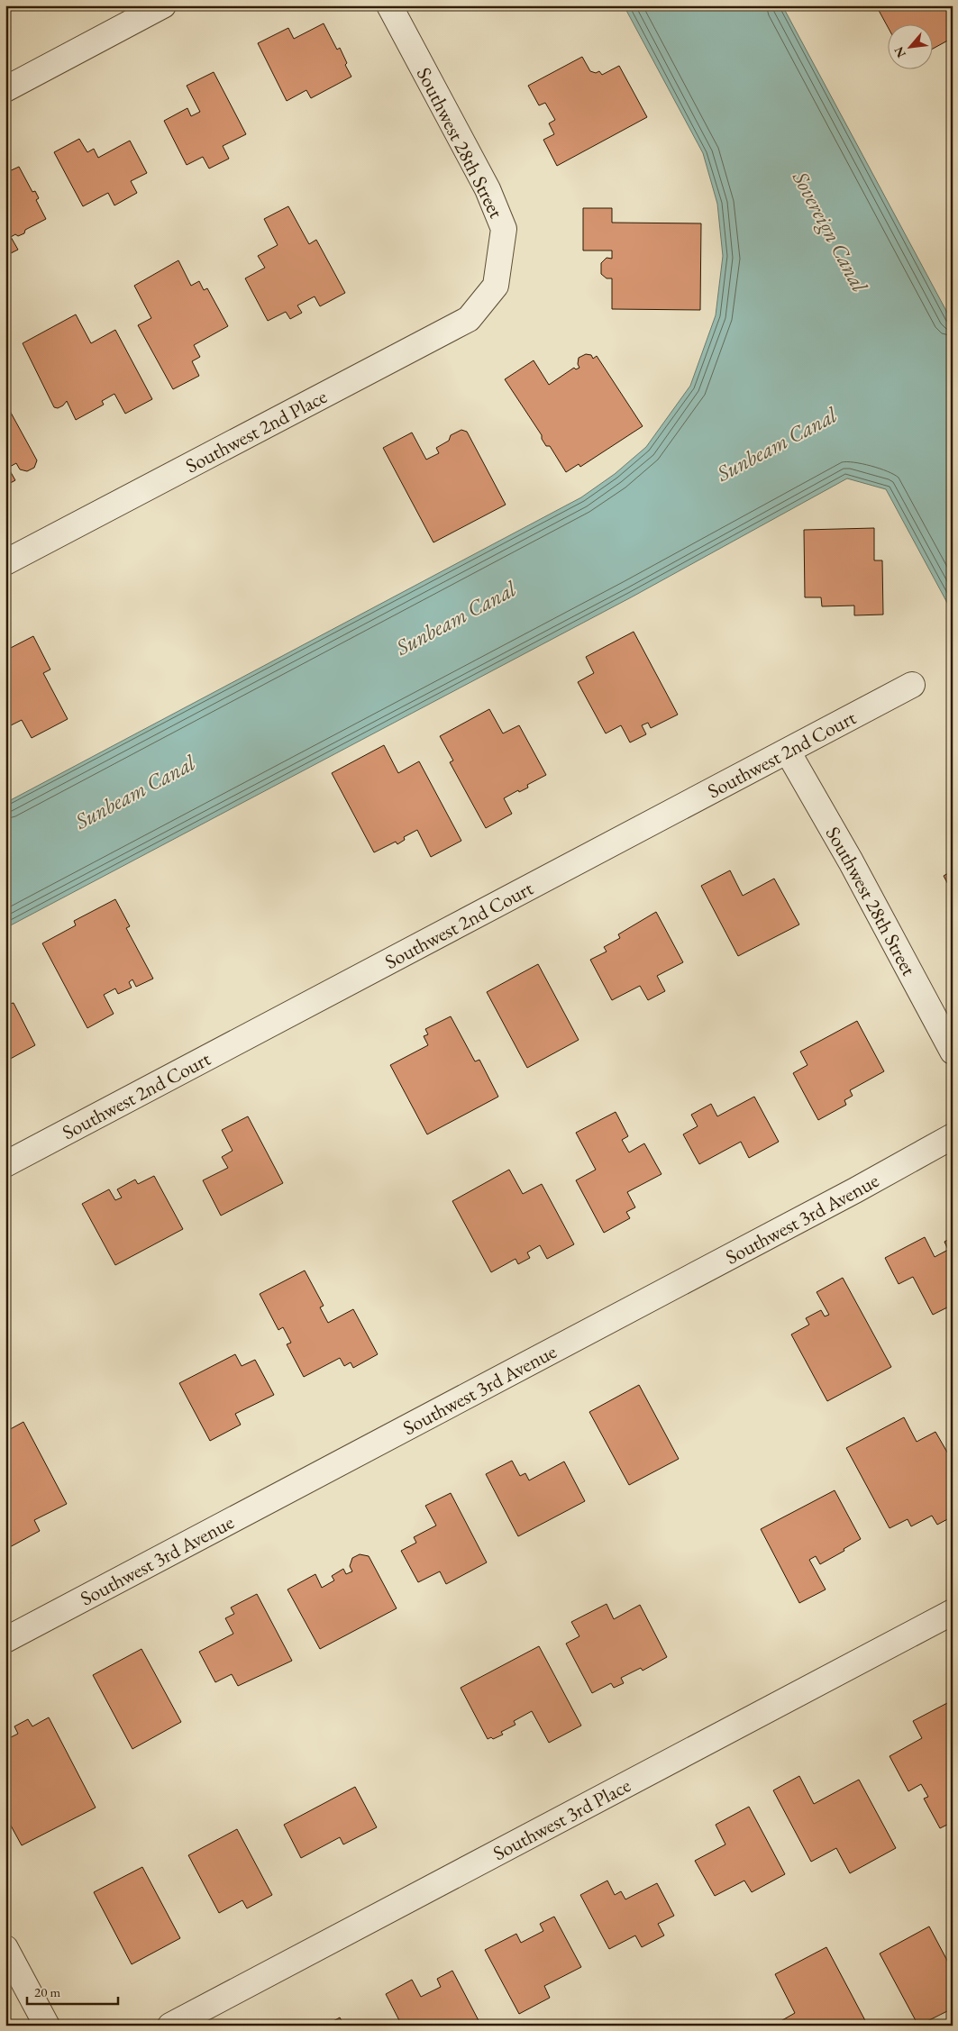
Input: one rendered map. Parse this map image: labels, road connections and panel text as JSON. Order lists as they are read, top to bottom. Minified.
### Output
{"streets":{"street":["Southwest 28th Street","Southwest 2nd Place","Southwest 2nd Court","Southwest 3rd Avenue","Southwest 3rd Place"]},"crossings":[["Southwest 28th Street","Southwest 2nd Place"],["Southwest 28th Street","Southwest 2nd Court"]],"water":["Sovereign Canal","Sunbeam Canal"],"scale_bar":"20 m","north":"bottom left"}
